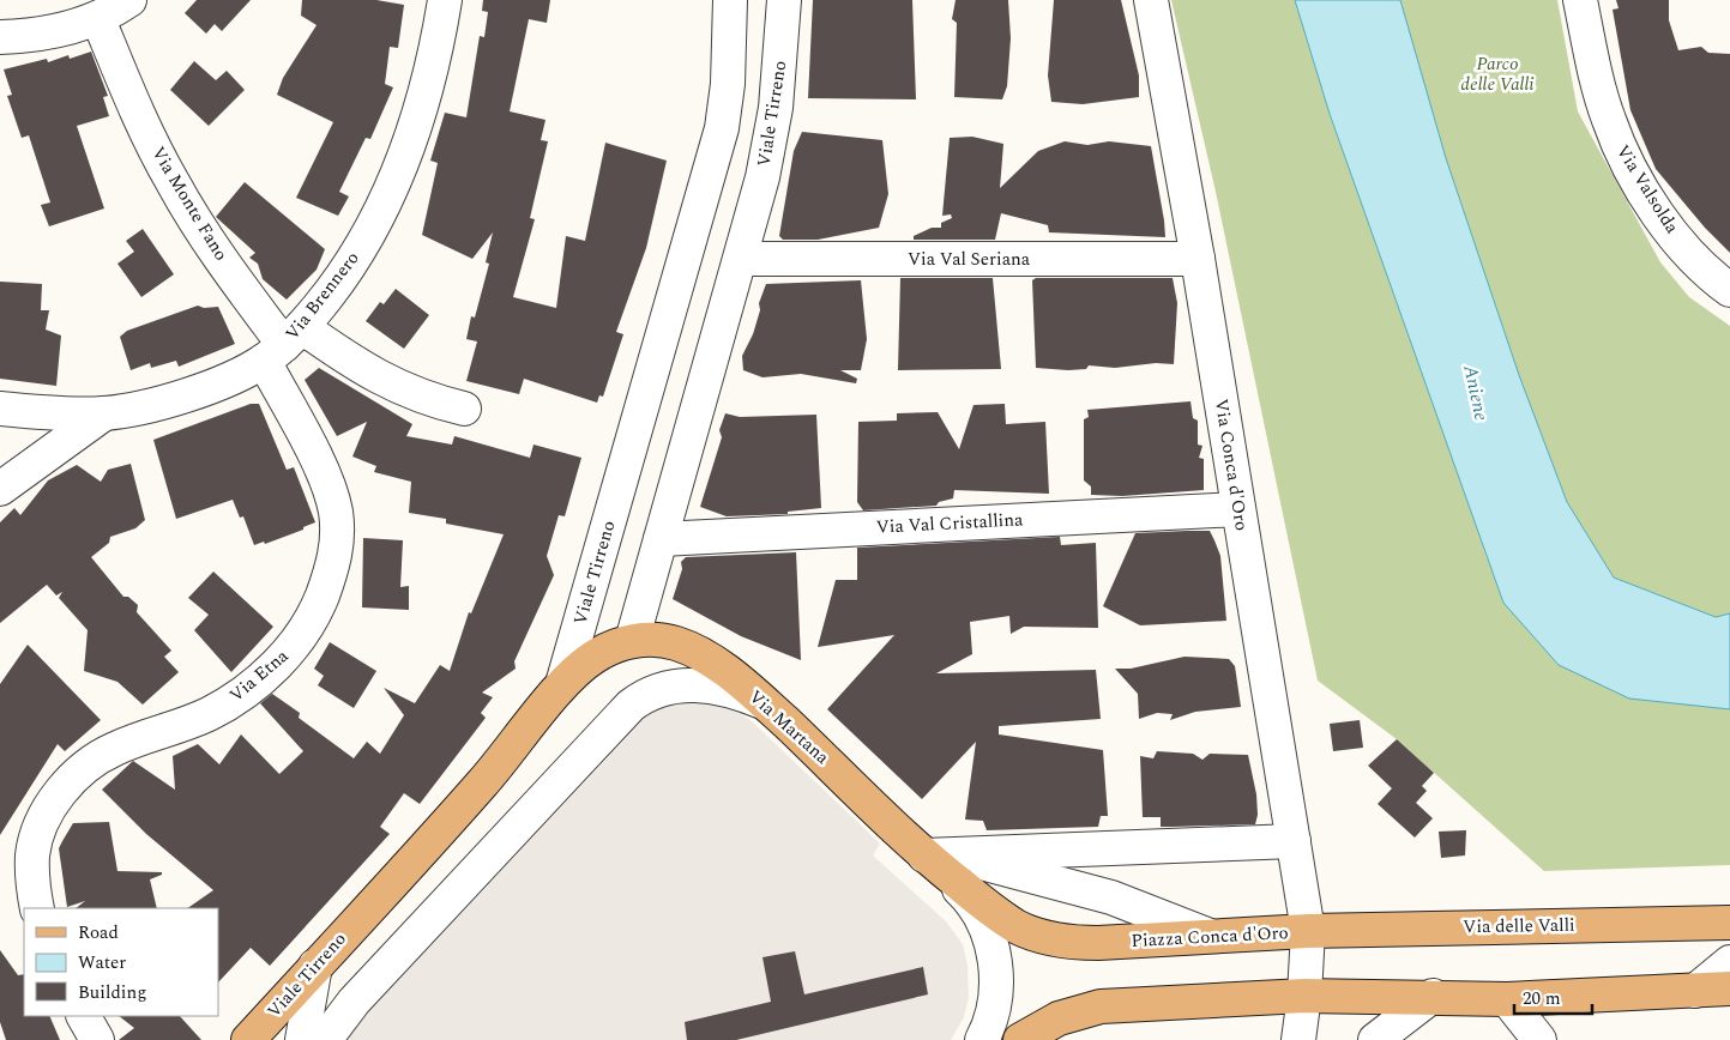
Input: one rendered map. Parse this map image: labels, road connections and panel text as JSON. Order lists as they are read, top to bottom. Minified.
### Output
{"streets":{"main road":["Viale Tirreno","Via Martana","Via delle Valli","Piazza Conca d'Oro"],"street":["Via Valsolda","Via Monte Fano","Via Val Seriana","Via Brennero","Via Conca d'Oro","Via Val Cristallina","Via Etna"]},"crossings":[["Viale Tirreno","Via Val Seriana"],["Viale Tirreno","Via Val Cristallina"],["Viale Tirreno","Via Martana"],["Via Monte Fano","Via Brennero"],["Via Monte Fano","Via Etna"],["Via Val Seriana","Via Conca d'Oro"],["Via Brennero","Via Etna"],["Via Conca d'Oro","Via Val Cristallina"],["Via Conca d'Oro","Via delle Valli"],["Via Conca d'Oro","Piazza Conca d'Oro"],["Via Martana","Piazza Conca d'Oro"],["Via delle Valli","Piazza Conca d'Oro"]],"water":["Aniene"],"parks":["Parco delle Valli"],"legend":["Road","Water","Building"],"scale_bar":"20 m"}
